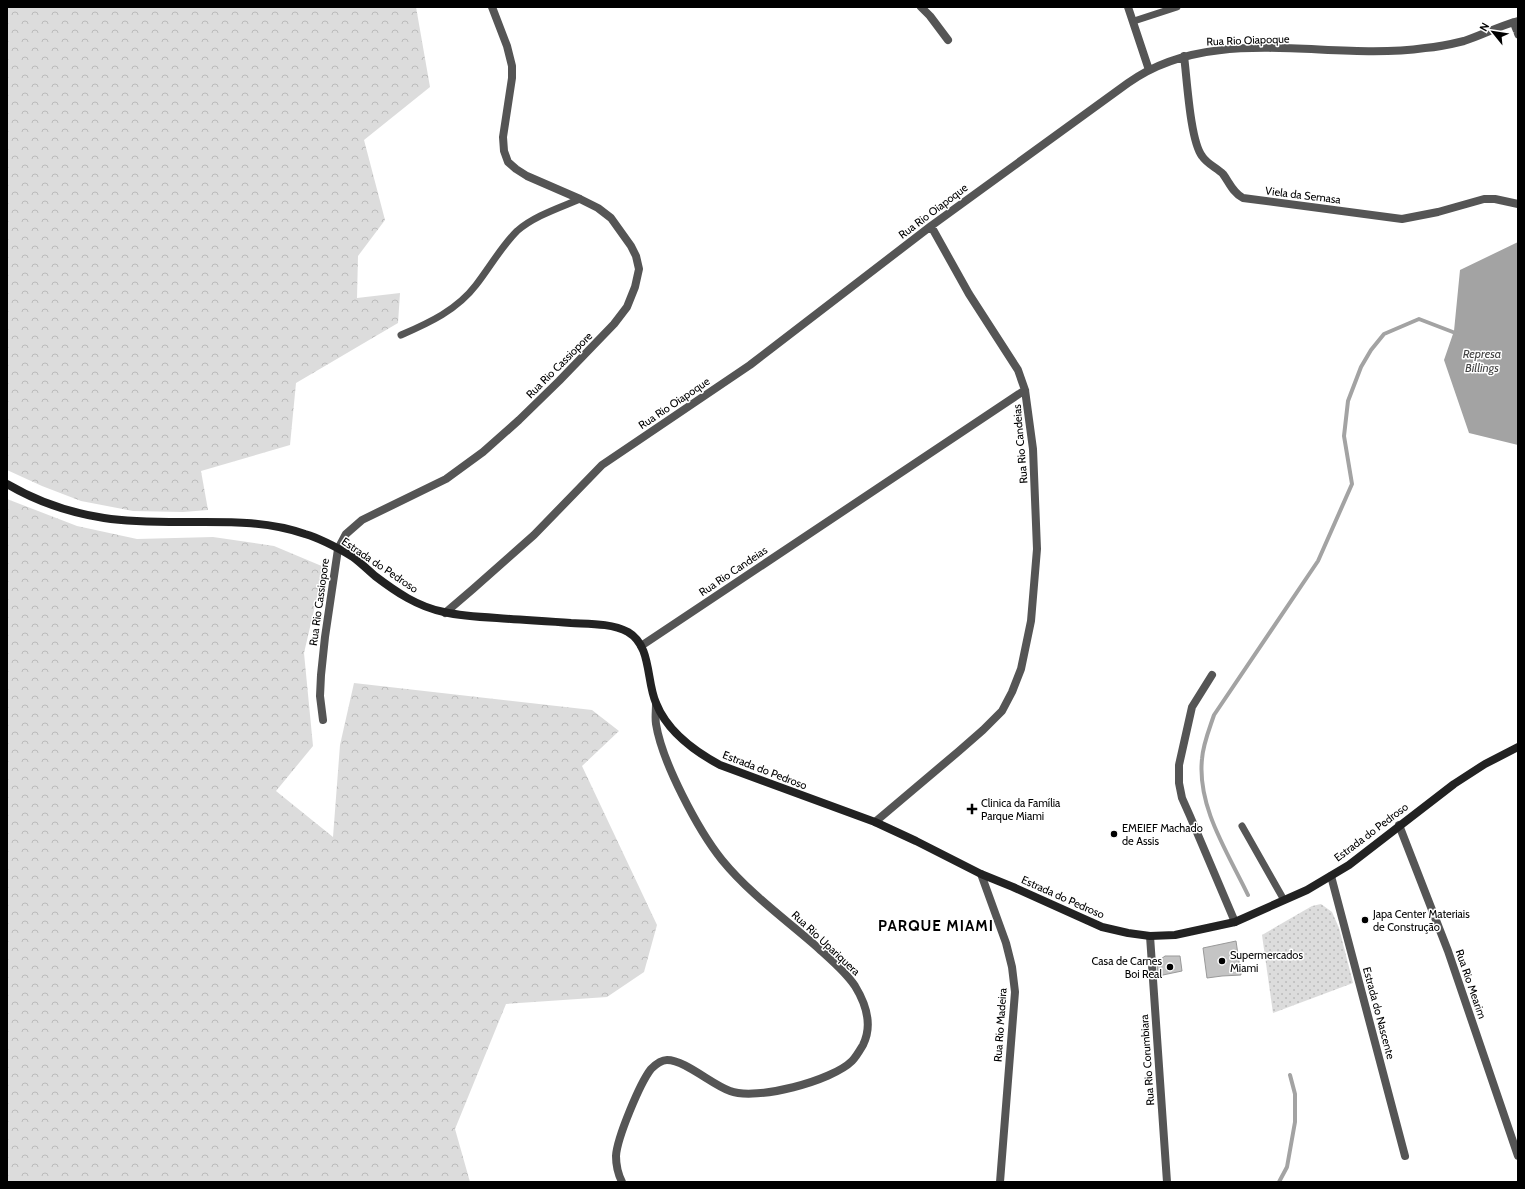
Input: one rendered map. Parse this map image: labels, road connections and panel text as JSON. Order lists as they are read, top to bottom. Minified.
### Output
{"streets":{"main road":["Estrada do Pedroso"],"street":["Rua Rio Oiapoque","Viela da Semasa","Rua Rio Cassiopore","Rua Rio Candeias","Rua Rio Upariquera","Rua Rio Mearim","Estrada do Nascente","Rua Rio Madeira","Rua Rio Corumbiara"]},"crossings":[["Rua Rio Oiapoque","Viela da Semasa"],["Rua Rio Oiapoque","Estrada do Pedroso"],["Rua Rio Cassiopore","Estrada do Pedroso"],["Rua Rio Candeias","Estrada do Pedroso"],["Estrada do Pedroso","Rua Rio Upariquera"],["Estrada do Pedroso","Rua Rio Mearim"],["Estrada do Pedroso","Estrada do Nascente"],["Estrada do Pedroso","Rua Rio Madeira"],["Estrada do Pedroso","Rua Rio Corumbiara"]],"districts":["PARQUE MIAMI"],"water":["Represa Billings"],"places":{"health":["Clinica da Família Parque Miami"],"other":["EMEIEF Machado de Assis","Japa Center Materiais de Construção","Supermercados Miami","Casa de Carnes Boi Real"]},"north":"top left"}
